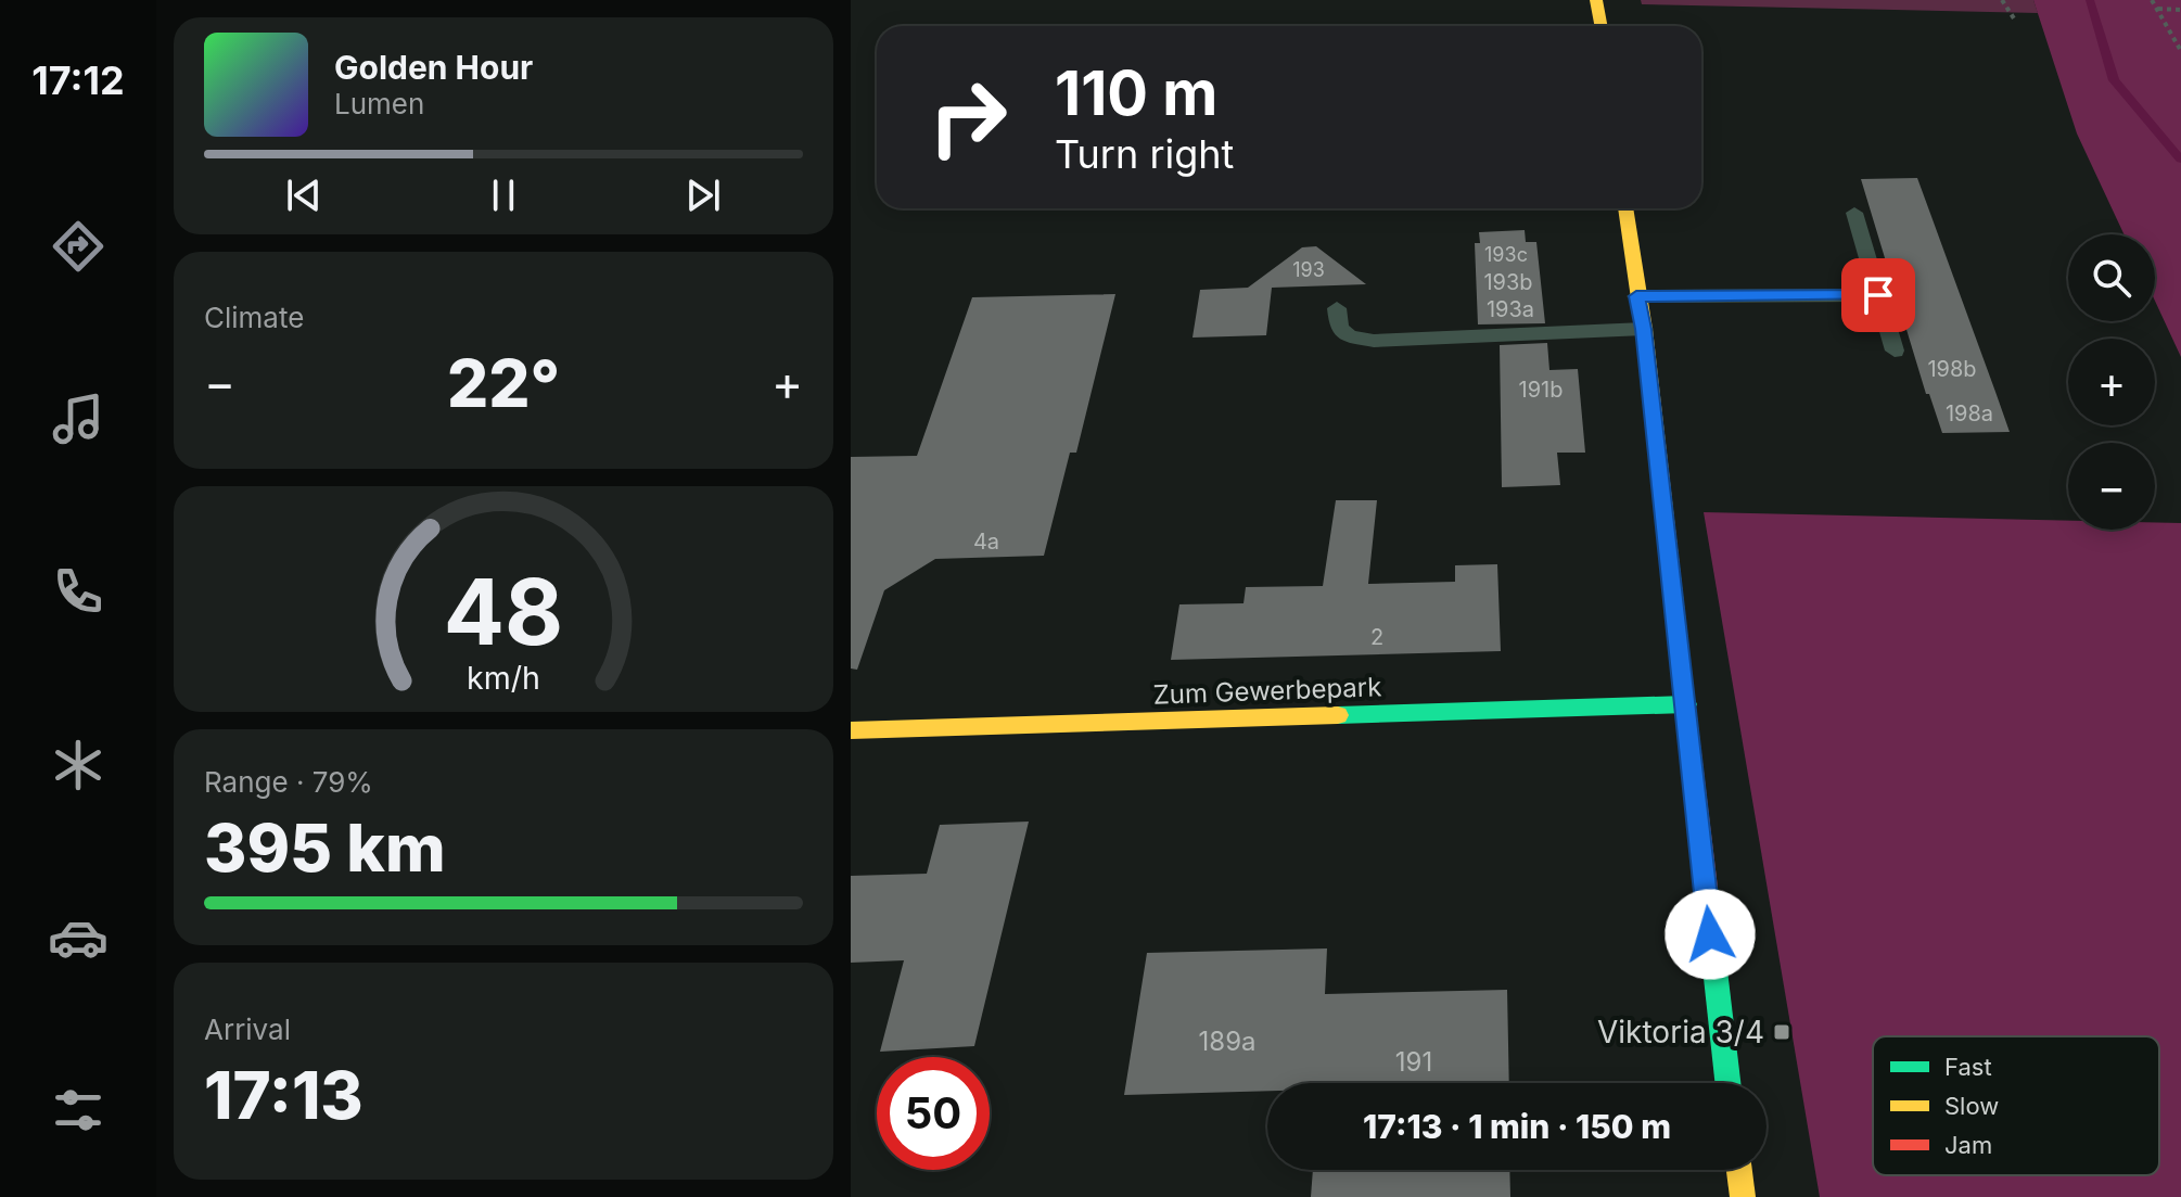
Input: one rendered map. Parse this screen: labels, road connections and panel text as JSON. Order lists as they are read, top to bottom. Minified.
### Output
{"streets":{"main road":["Zum Gewerbepark"]},"places":{"transit":["Viktoria 3/4"]},"house_numbers":["193c","193","193b","193a","198b","191b","198a","4a","2","189a","191"],"legend":["Fast","Slow","Jam"],"page":{"tabs":"17:12","turn":["110 m","Turn right"],"song":["Golden Hour","Lumen"],"map_buttons":["+","−"],"tile":["Climate",["Range · 79%","395 km"],["Arrival","17:13"]],"heat":["−","22°","+"],"limit":"50","trip":"17:13 · 1 min · 150 m","gauge":["48","km/h"]}}
